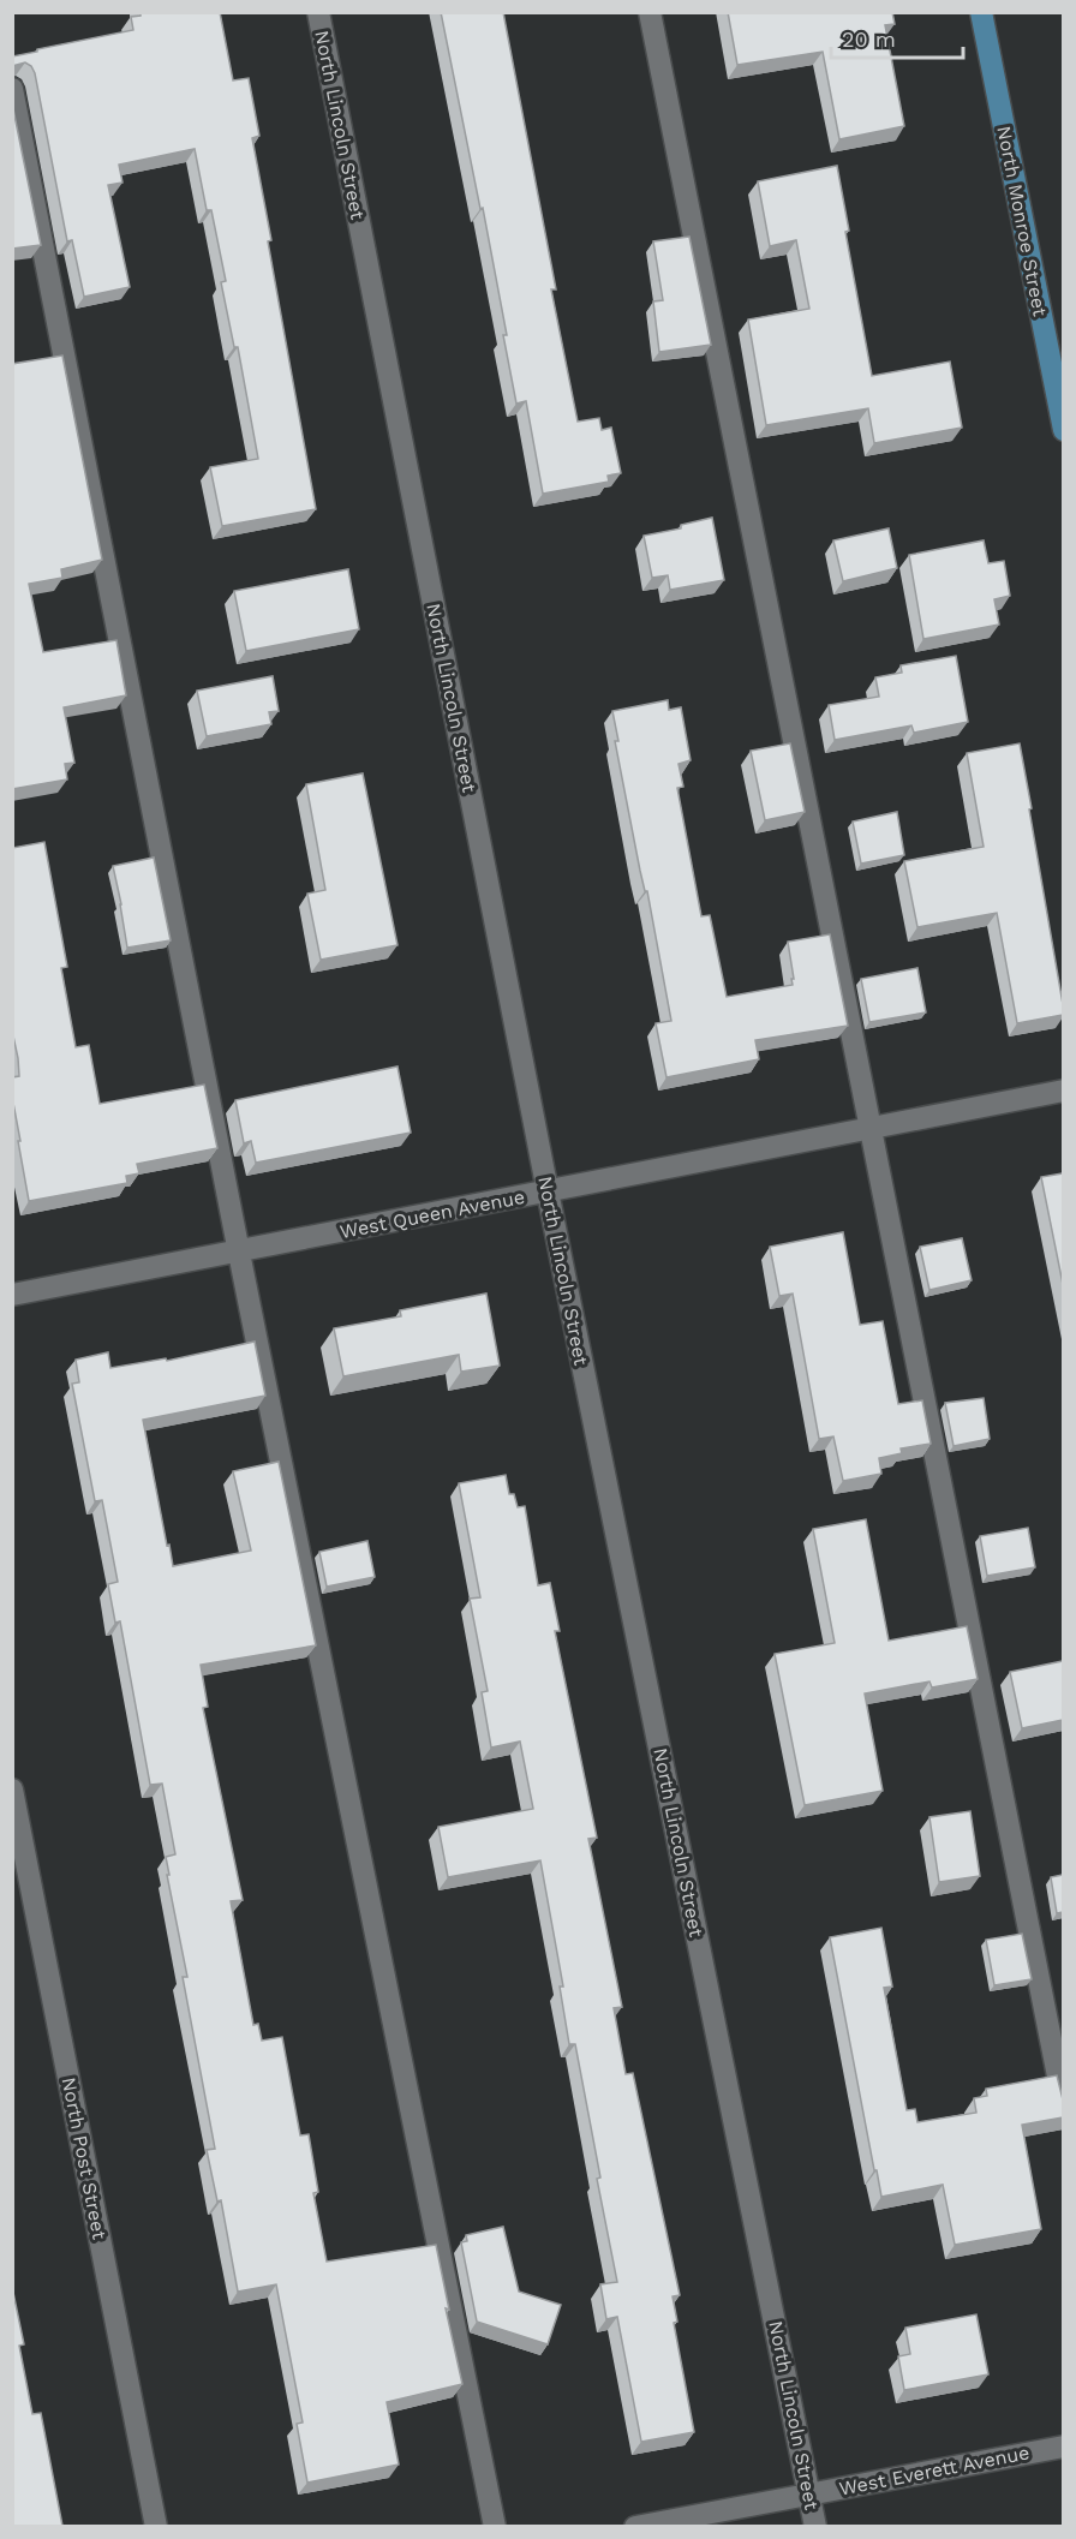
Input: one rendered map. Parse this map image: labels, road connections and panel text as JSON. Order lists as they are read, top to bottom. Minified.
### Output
{"streets":{"main road":["North Monroe Street"],"street":["North Lincoln Street","West Queen Avenue","North Post Street","West Everett Avenue"]},"crossings":[["North Lincoln Street","West Queen Avenue"],["North Lincoln Street","West Everett Avenue"]],"scale_bar":"20 m"}
